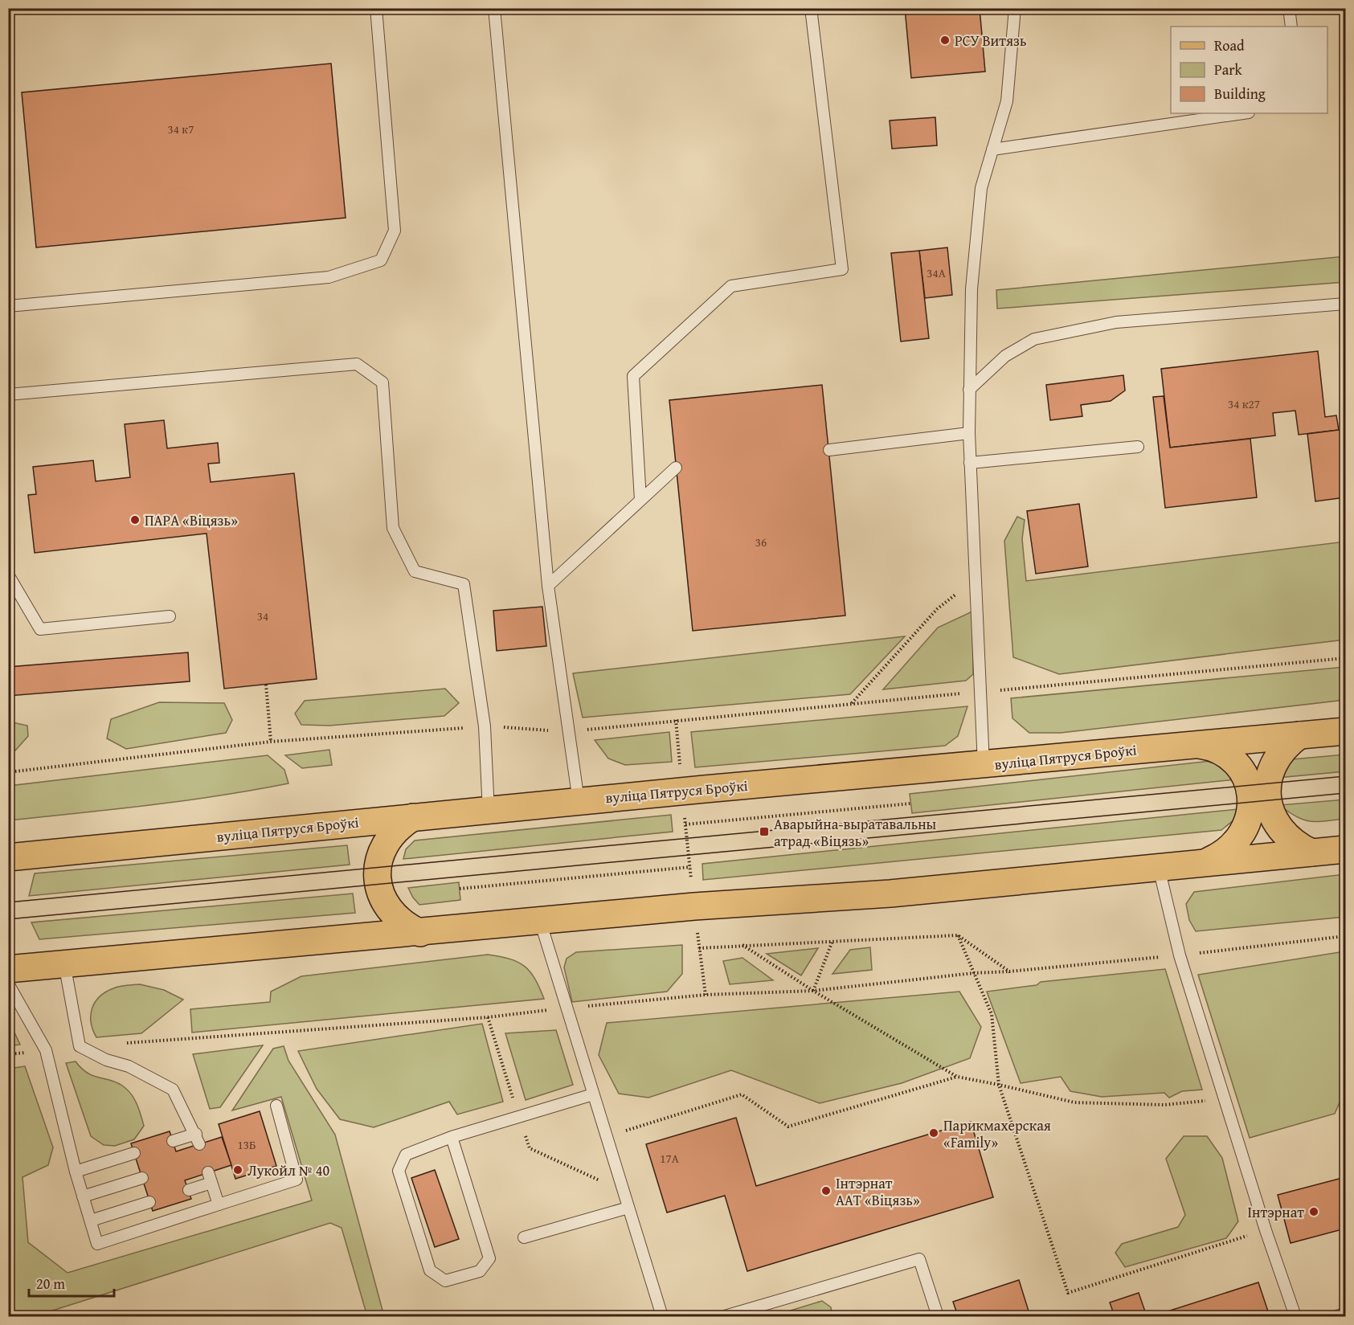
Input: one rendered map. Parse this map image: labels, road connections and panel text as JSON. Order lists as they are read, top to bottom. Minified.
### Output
{"streets":{"main road":["вуліца Пятруся Броўкі"]},"places":{"other":["РСУ Витязь","ПАРА «Віцязь»","Парикмахерская «Family»","Лукойл № 40","Інтэрнат ААТ «Віцязь»","Інтэрнат"],"transit":["Аварыйна-выратавальны атрад «Віцязь»"]},"house_numbers":["34 к7","34А","34 к27","36","34","13Б","17А"],"legend":["Road","Park","Building"],"scale_bar":"20 m"}
